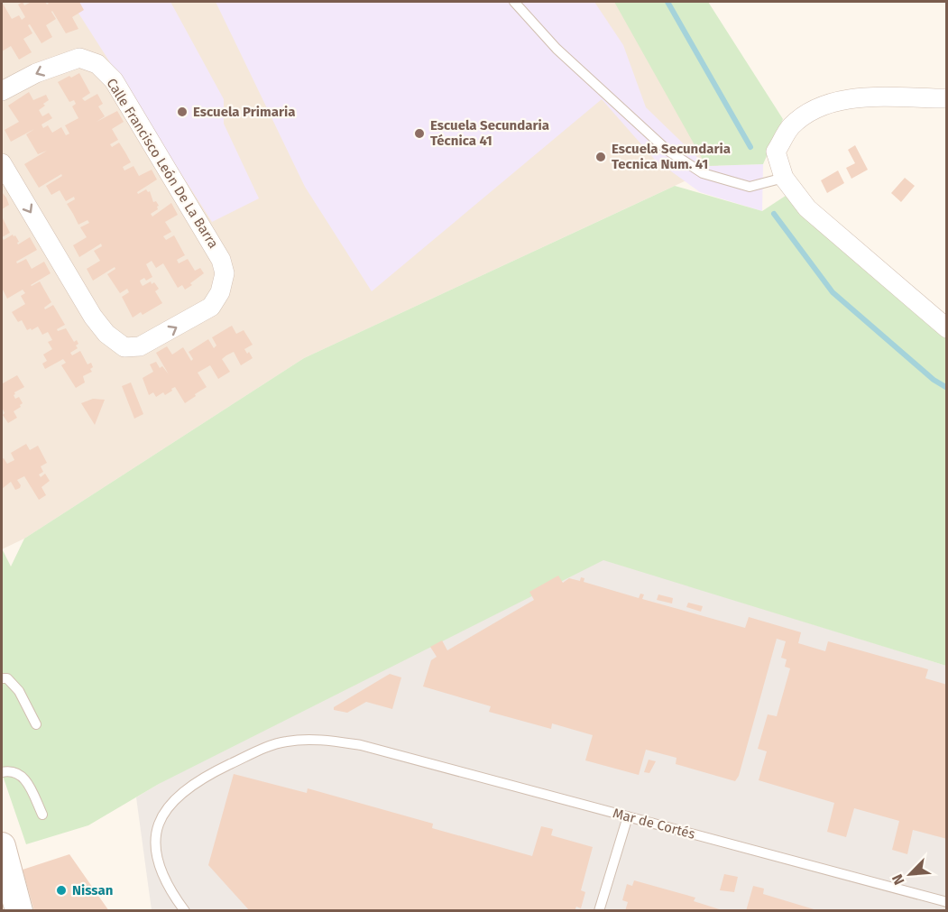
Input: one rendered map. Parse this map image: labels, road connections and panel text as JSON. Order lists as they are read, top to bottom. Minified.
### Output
{"streets":{"street":["Calle Francisco León De La Barra"],"lane":["Mar de Cortés"]},"places":["Escuela Primaria","Escuela Secundaria Técnica 41","Escuela Secundaria Tecnica Num. 41","Nissan"],"north":"bottom left"}
